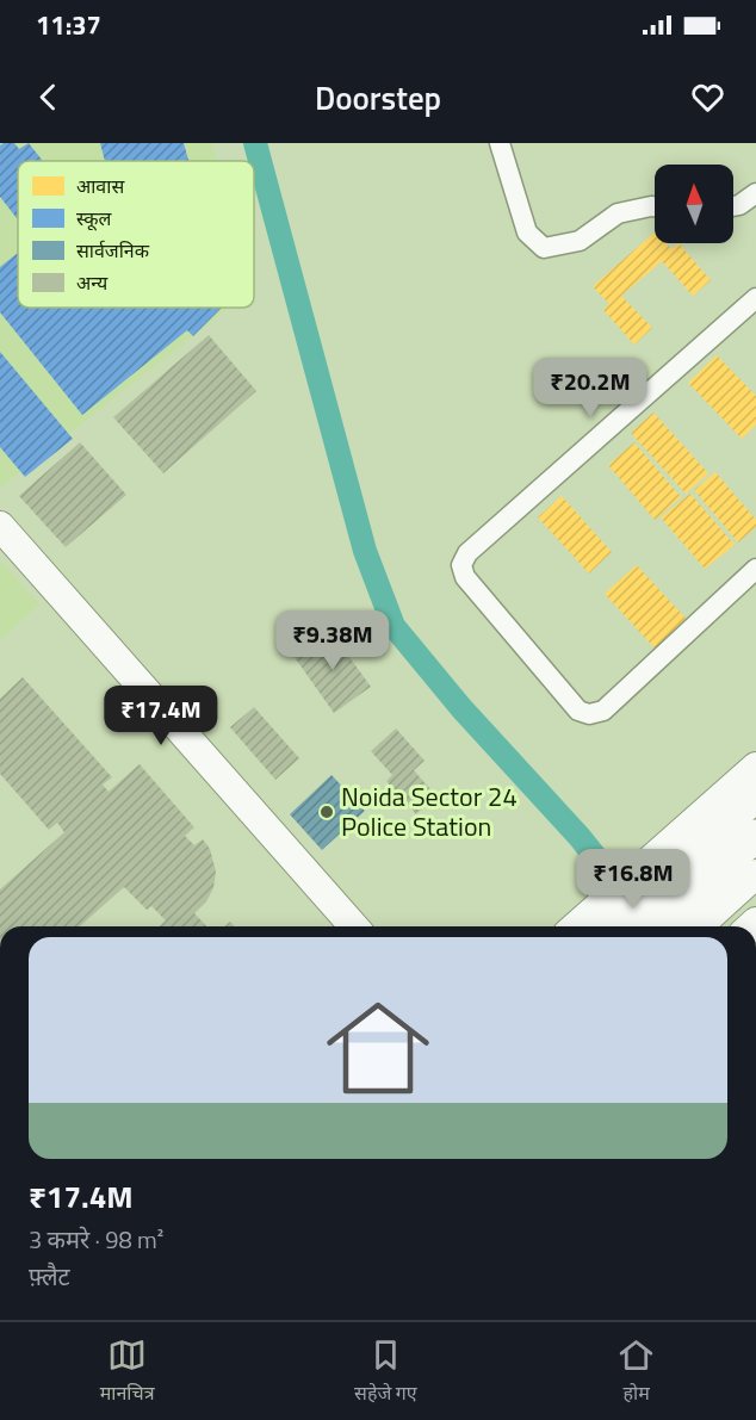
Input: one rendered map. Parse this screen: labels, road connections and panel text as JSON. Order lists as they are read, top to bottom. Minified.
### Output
{"places":["Noida Sector 24 Police Station"],"legend":["आवास","स्कूल","सार्वजनिक","अन्य"],"north":"top","page":{"status":"11:37","header":"Doorstep","price":["₹20.2M","₹9.38M","₹17.4M","₹16.8M"],"list":[{"name":"₹17.4M","note":"3 कमरे · 98 m² · फ़्लैट"}],"tabs":["मानचित्र","सहेजे गए","होम"]}}
